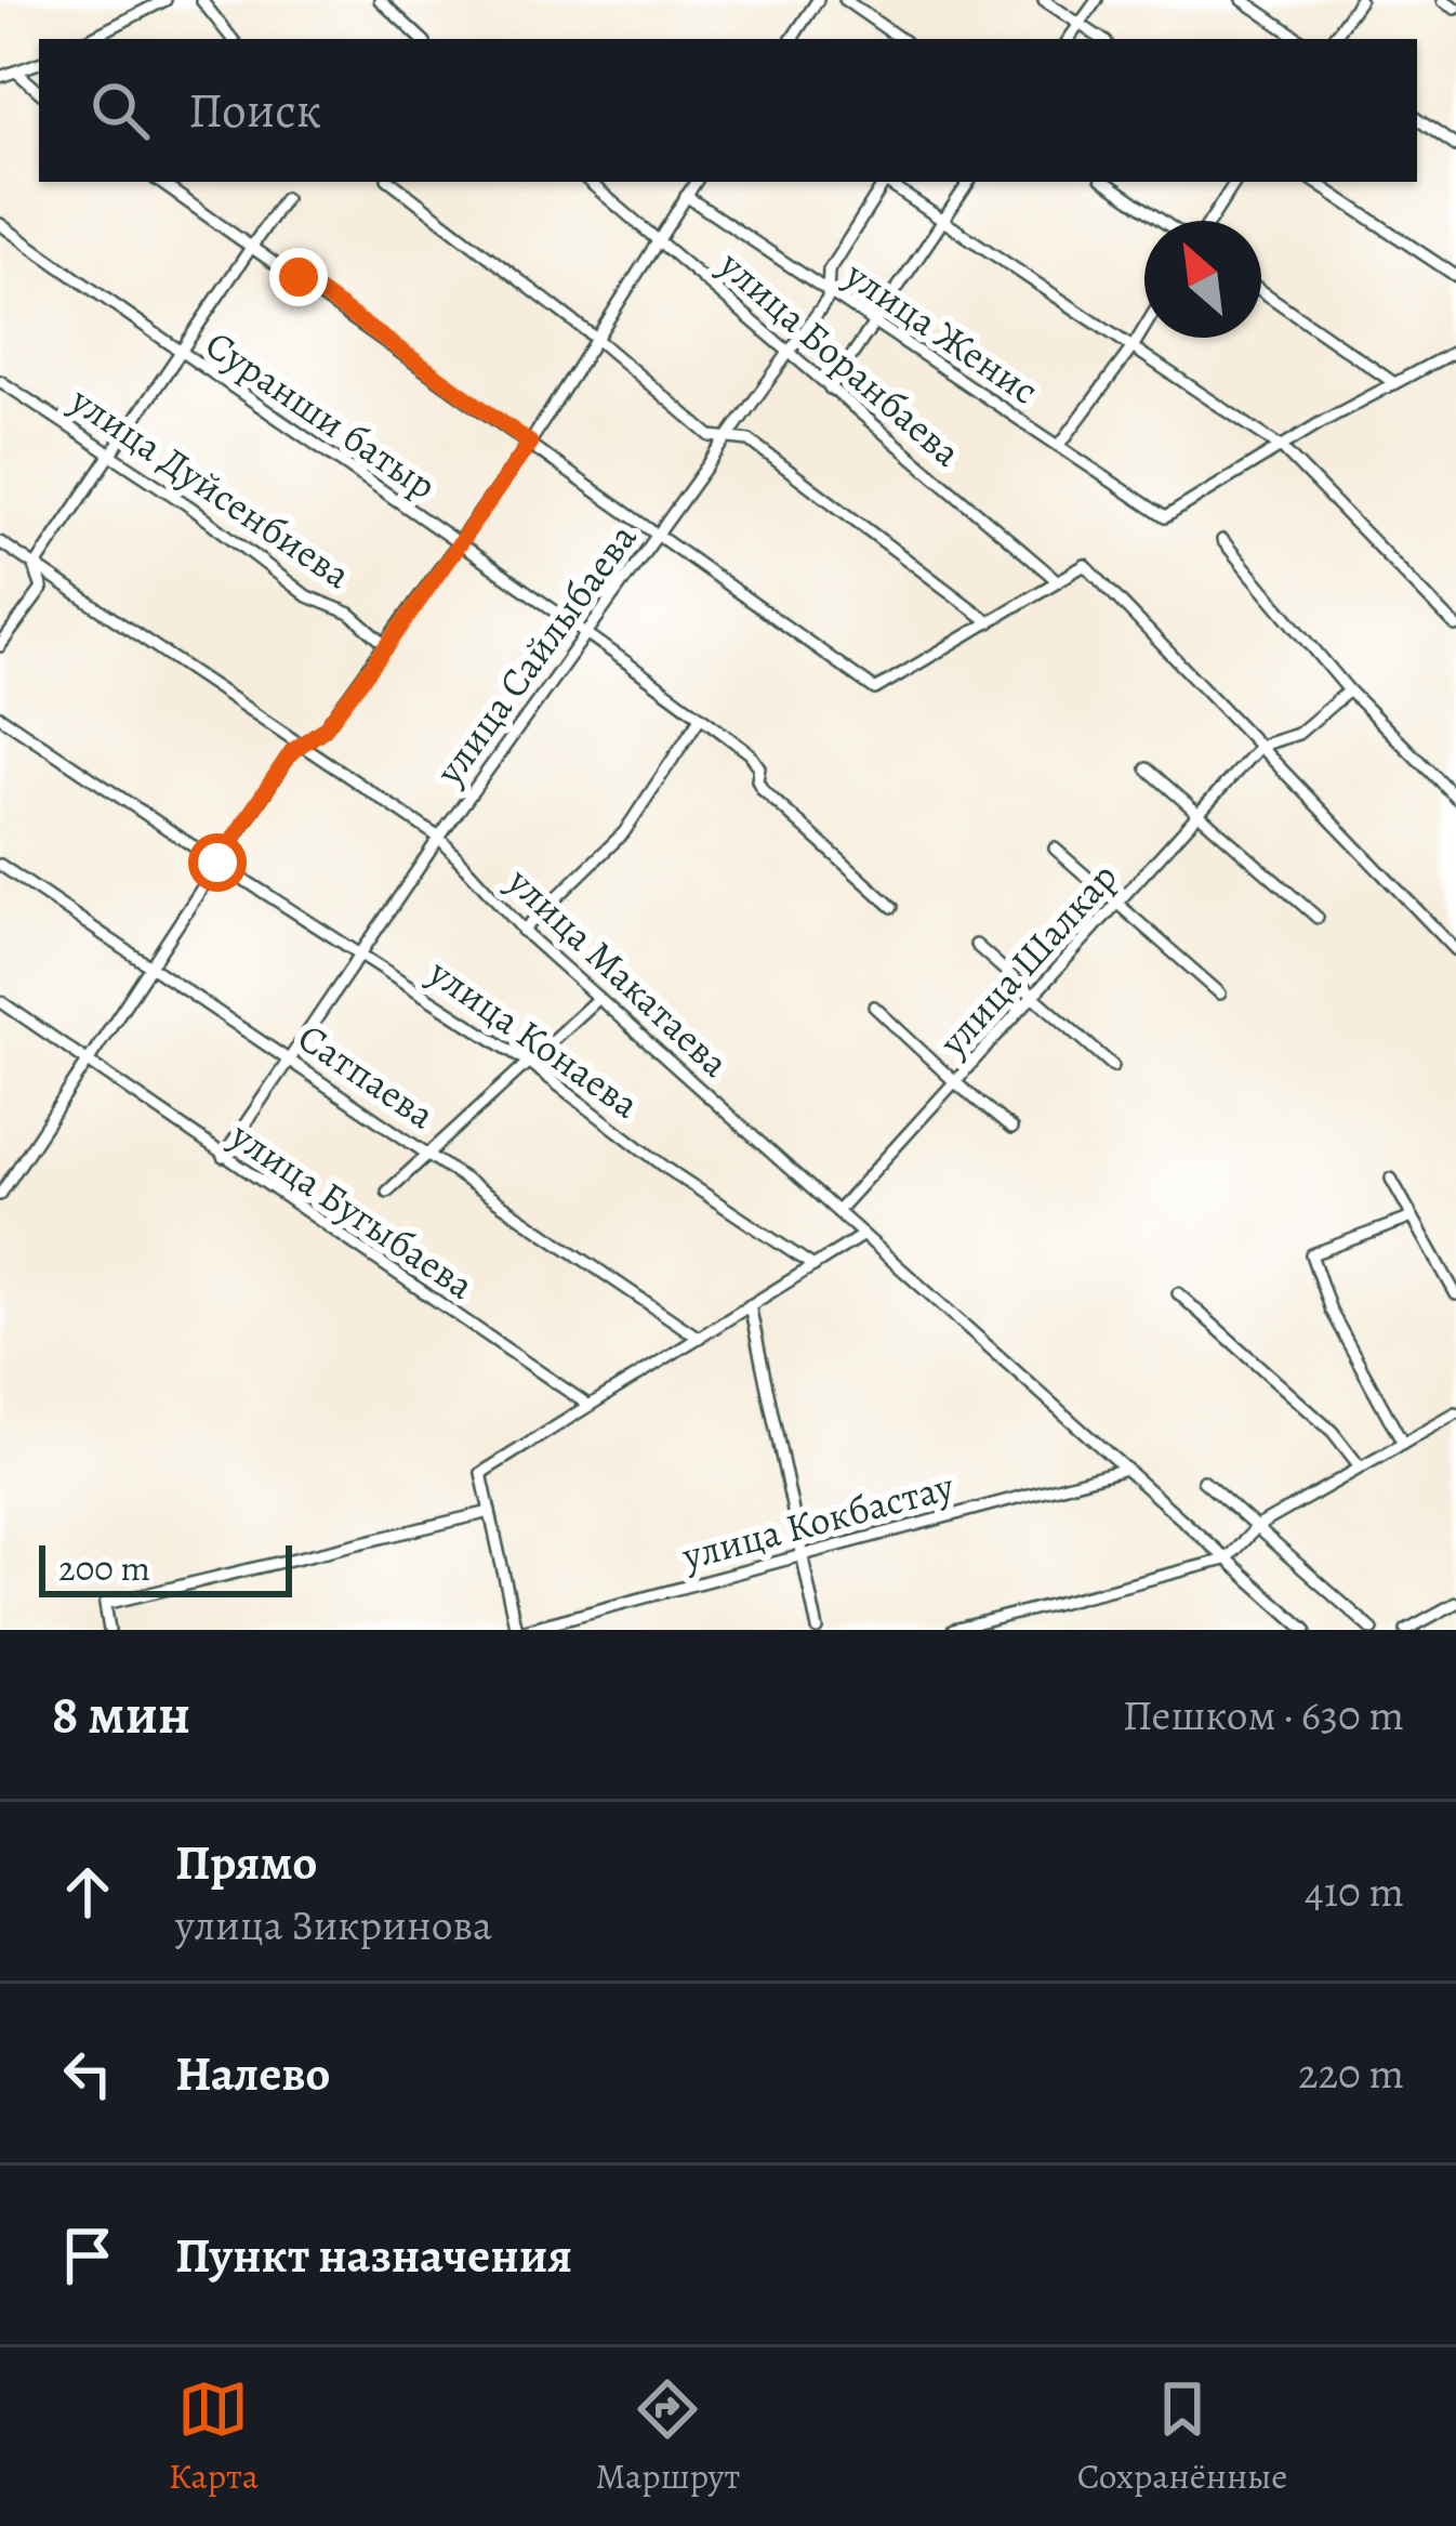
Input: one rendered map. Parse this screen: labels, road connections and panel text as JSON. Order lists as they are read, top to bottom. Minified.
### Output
{"streets":{"street":["улица Женис","улица Боранбаева","Суранши батыр","улица Дуйсенбиева","улица Сайлыбаева","улица Шалкар","улица Макатаева","улица Конаева","Сатпаева","улица Бугыбаева","улица Кокбастау"]},"crossings":[["улица Женис","улица Сайлыбаева"],["улица Боранбаева","улица Сайлыбаева"],["Суранши батыр","улица Сайлыбаева"],["улица Сайлыбаева","улица Макатаева"],["улица Сайлыбаева","улица Конаева"],["улица Сайлыбаева","Сатпаева"],["улица Сайлыбаева","улица Бугыбаева"],["улица Шалкар","улица Макатаева"],["улица Макатаева","улица Кокбастау"]],"scale_bar":"200 m","north":"top left","page":{"search":"Поиск","scale":"200 m","heading":["8 мин","Пешком · 630 m"],"list":[["Прямо","улица Зикринова","410 m"],["Налево","220 m"],"Пункт назначения"],"nav":["Карта","Маршрут","Сохранённые"]}}
